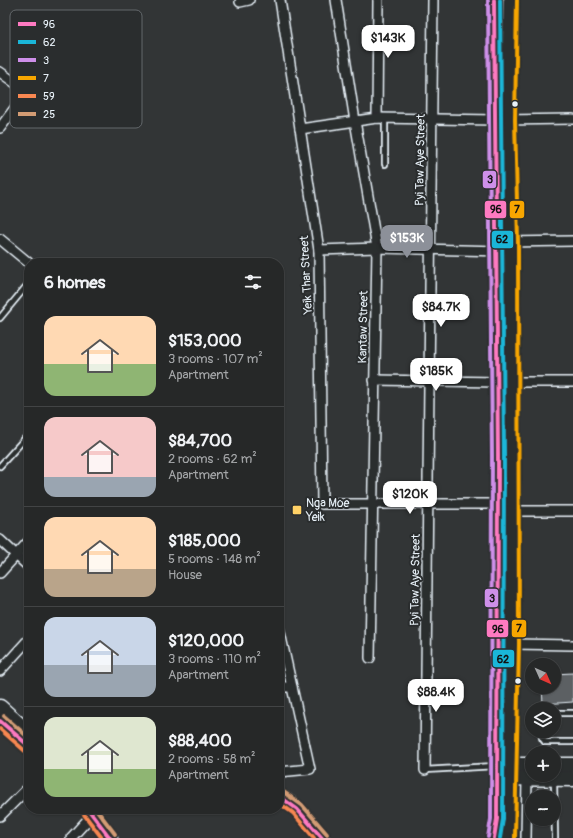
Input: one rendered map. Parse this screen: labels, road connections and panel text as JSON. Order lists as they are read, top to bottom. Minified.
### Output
{"streets":{"street":["Pyi Taw Aye Street","Yeik Thar Street","Kantaw Street"]},"crossings":[["Yeik Thar Street","Kantaw Street"]],"places":{"transit":["Nga Moe Yeik"]},"lines":["transit line 96","transit line 62","transit line 3","transit line 7","transit line 25","transit line 59"],"legend":["96","62","3","7","59","25"],"north":"bottom right","page":{"price":["$143K","$153K","$84.7K","$185K","$120K","$88.4K"],"heading":"6 homes","list":[{"name":"$153,000","note":"3 rooms · 107 m² · Apartment"},{"name":"$84,700","note":"2 rooms · 62 m² · Apartment"},{"name":"$185,000","note":"5 rooms · 148 m² · House"},{"name":"$120,000","note":"3 rooms · 110 m² · Apartment"},{"name":"$88,400","note":"2 rooms · 58 m² · Apartment"}],"map_buttons":["+","−"]}}
